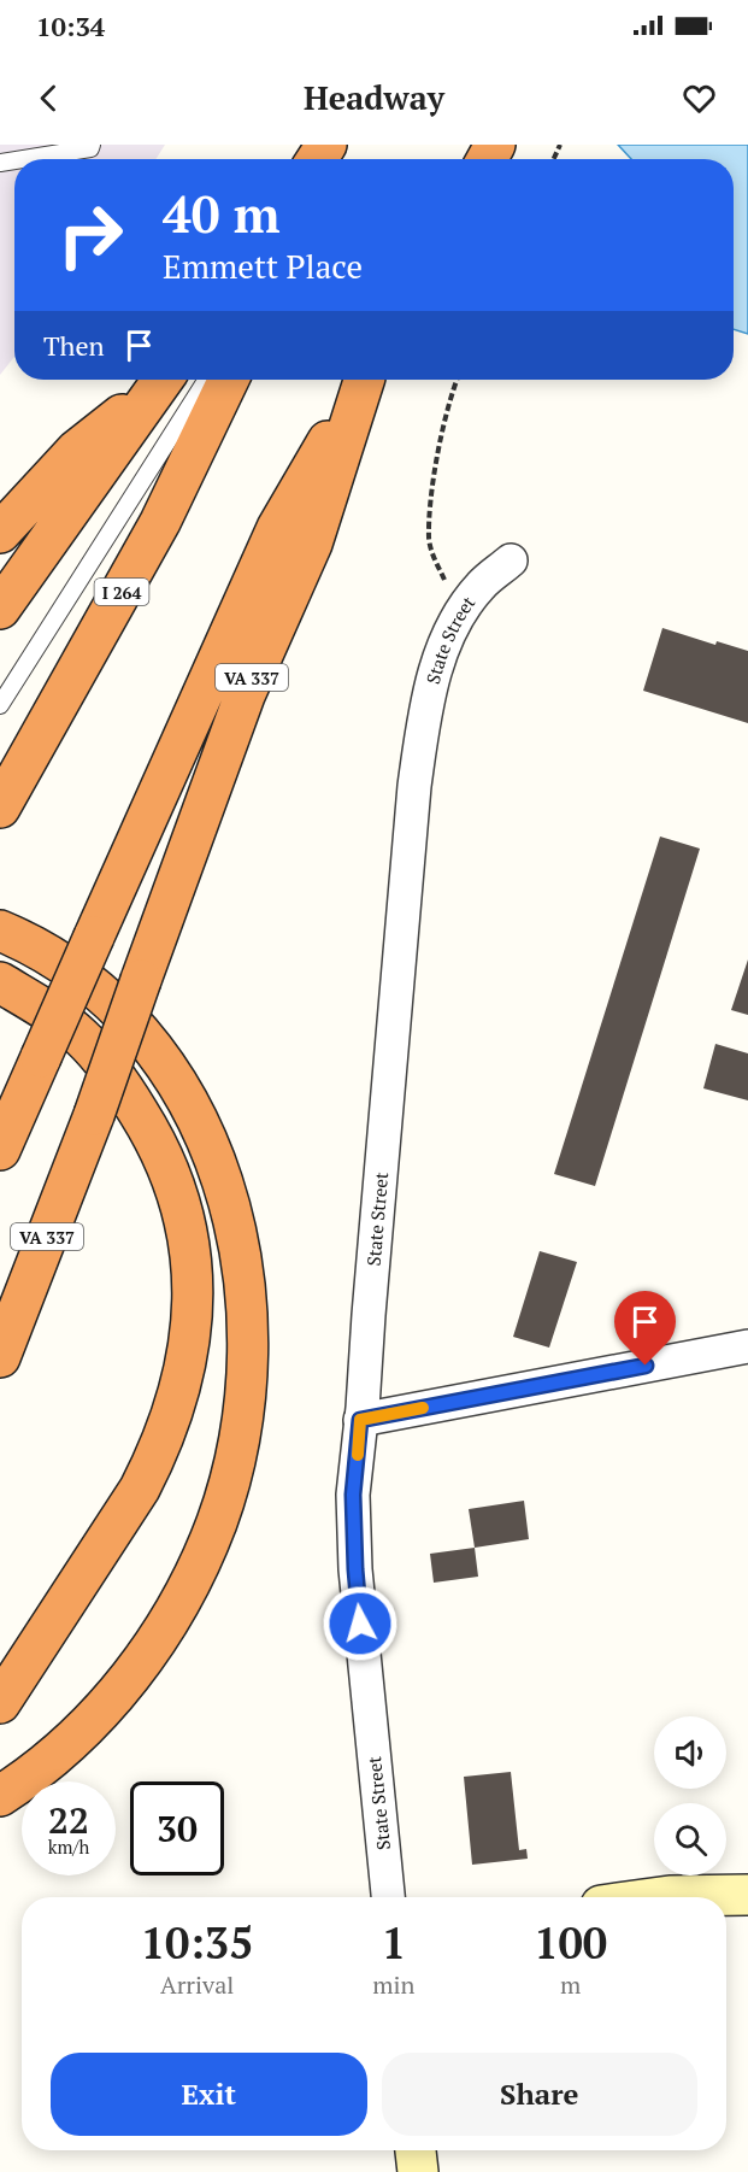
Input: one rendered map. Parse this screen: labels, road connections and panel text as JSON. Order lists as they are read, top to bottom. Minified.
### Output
{"streets":{"highway":["I 264","VA 337"],"street":["State Street"]},"page":{"status":"10:34","header":"Headway","turn":["40 m","Emmett Place"],"then":"Then","speed":"22 km/h","limit":"30","eta":["10:35","Arrival","1","min","100","m"],"buttons":["Exit","Share"]}}
